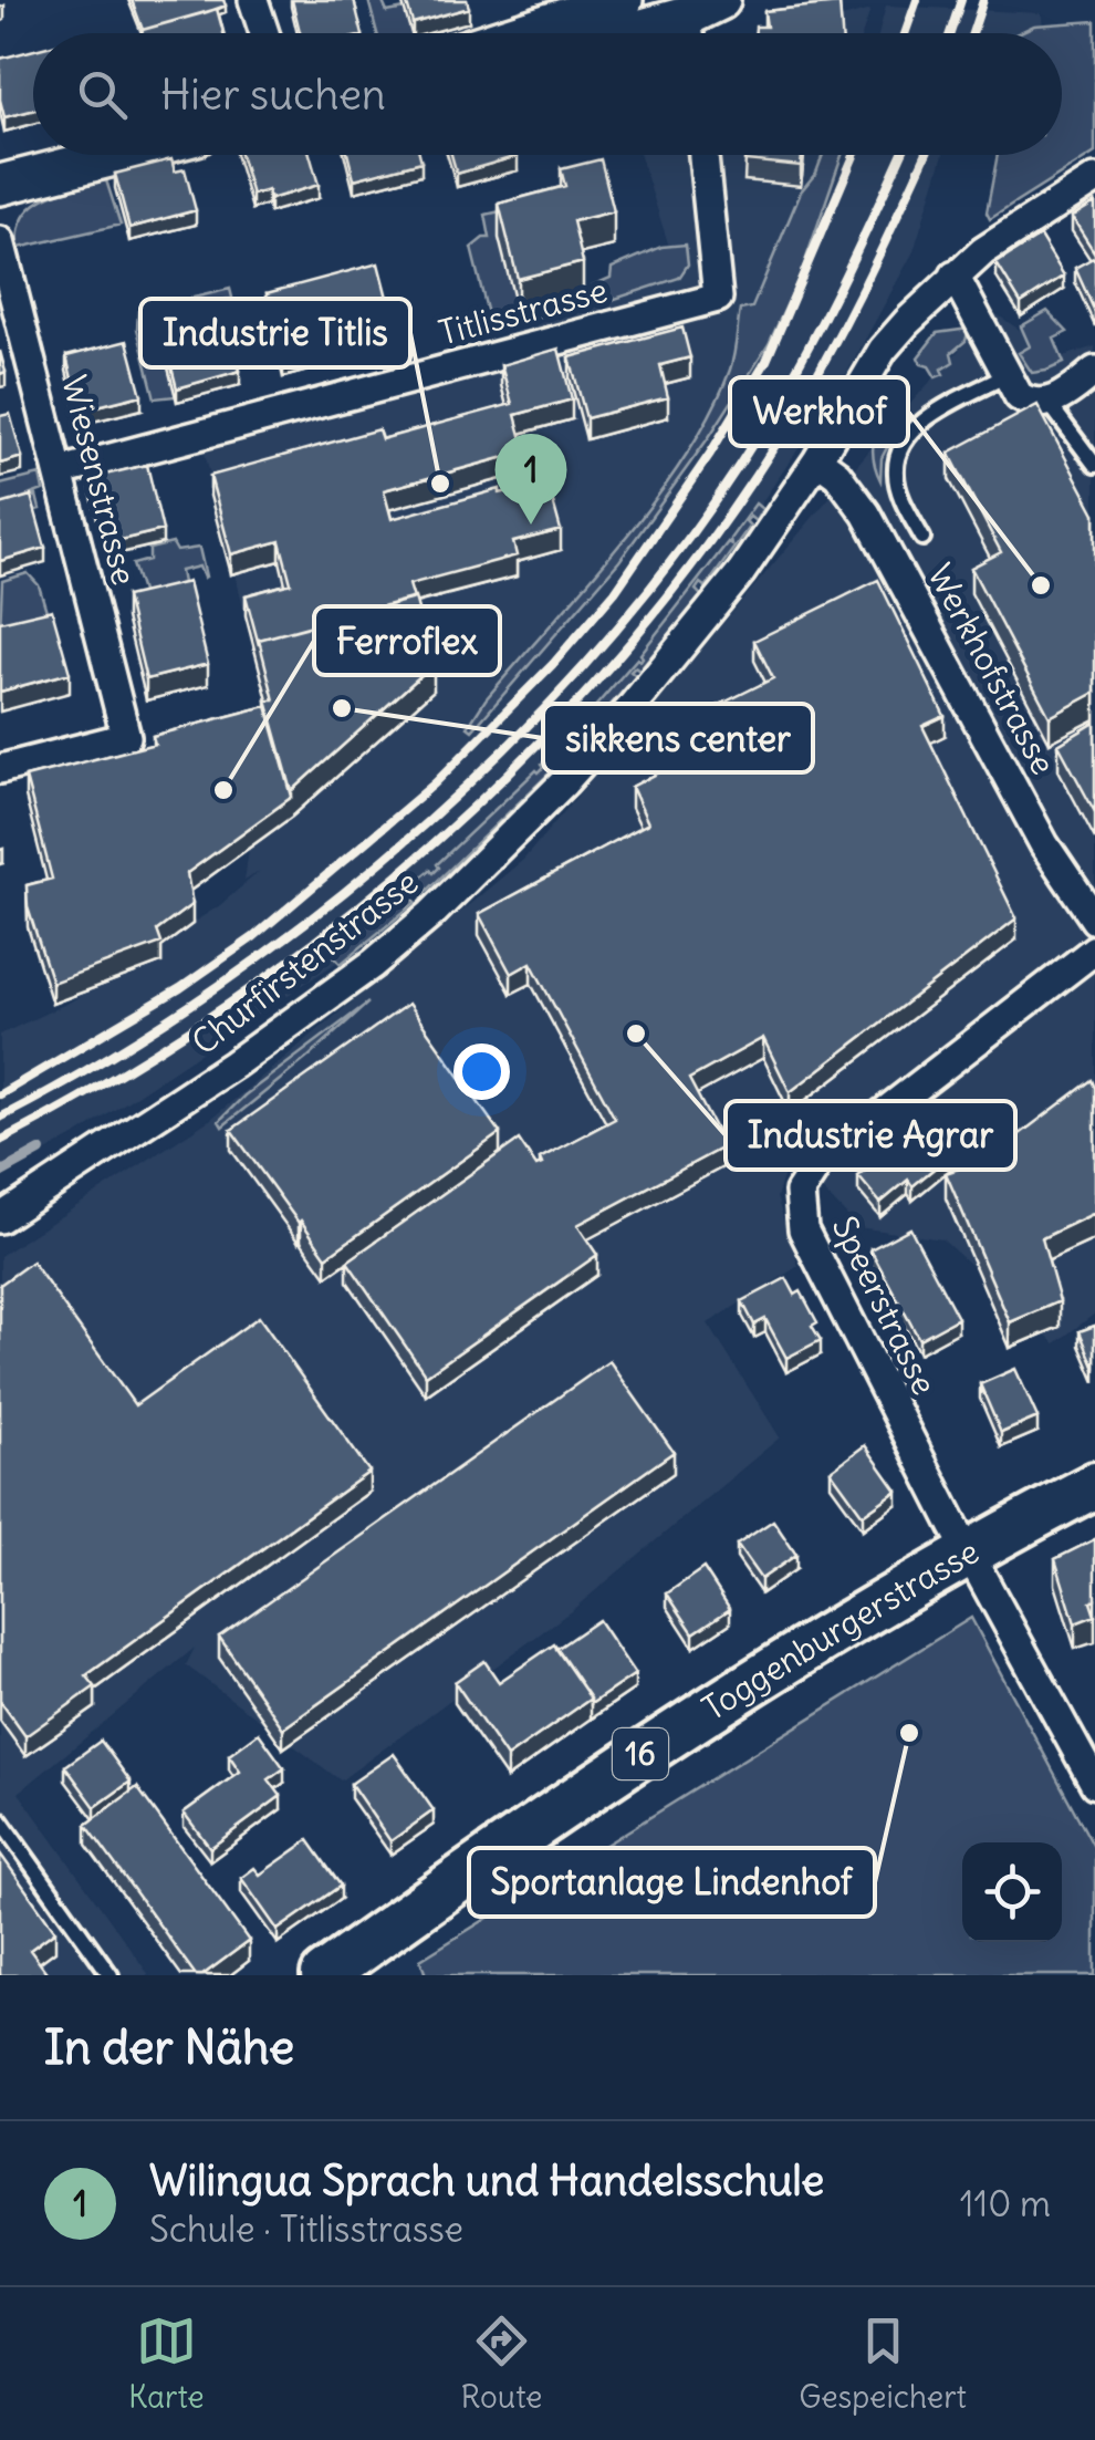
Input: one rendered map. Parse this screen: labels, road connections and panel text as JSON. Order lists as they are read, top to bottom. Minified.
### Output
{"streets":{"main road":["Toggenburgerstrasse","16"],"street":["Titlisstrasse","Wiesenstrasse","Werkhofstrasse","Churfirstenstrasse","Speerstrasse"]},"crossings":[["Titlisstrasse","Wiesenstrasse"],["Werkhofstrasse","Churfirstenstrasse"],["Speerstrasse","Toggenburgerstrasse"]],"places":["Industrie Titlis","Werkhof","sikkens center","Ferroflex","Industrie Agrar","Sportanlage Lindenhof"],"page":{"search":"Hier suchen","pins":"1","heading":"In der Nähe","list":[{"mark":"1","name":"Wilingua Sprach und Handelsschule","note":"Schule · Titlisstrasse","value":"110 m"}],"nav":["Karte","Route","Gespeichert"]}}
